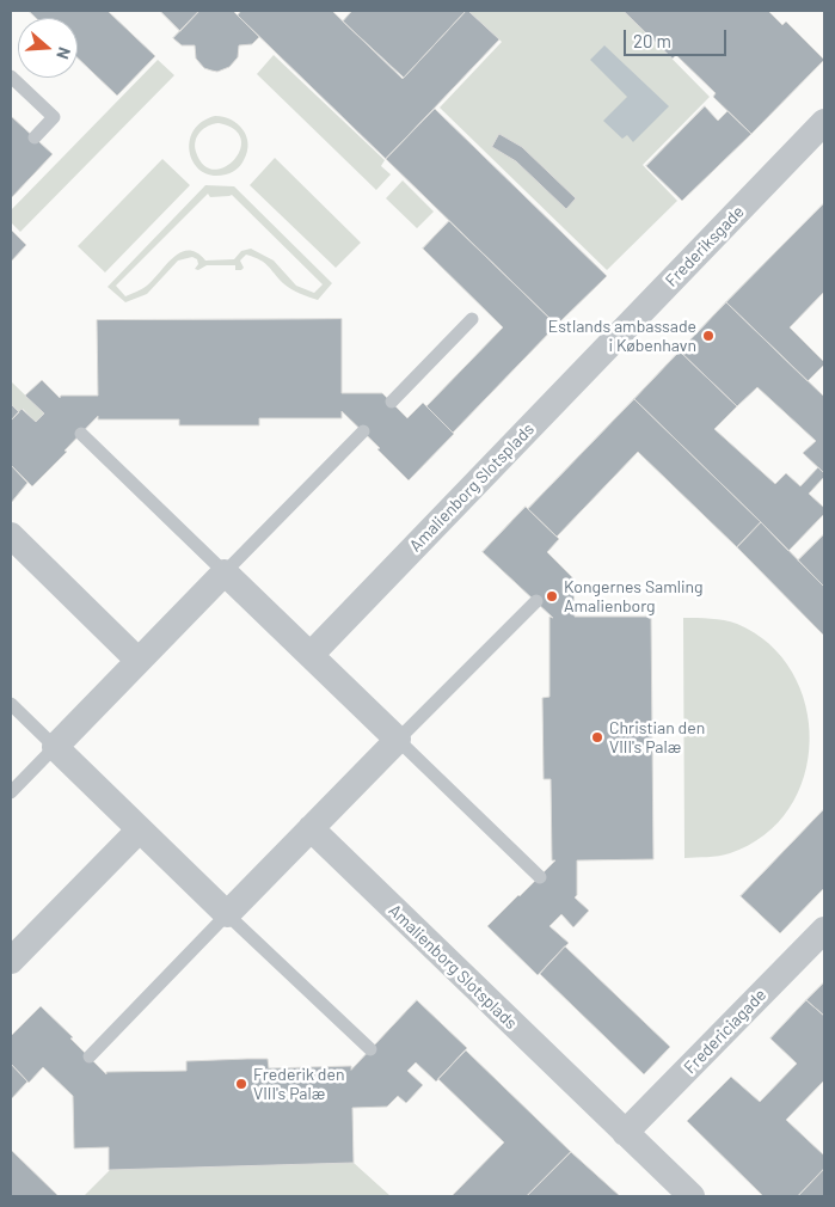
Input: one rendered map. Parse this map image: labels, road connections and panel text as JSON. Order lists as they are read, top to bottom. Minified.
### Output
{"streets":{"street":["Frederiksgade","Amalienborg Slotsplads","Fredericiagade"]},"crossings":[["Frederiksgade","Amalienborg Slotsplads"],["Amalienborg Slotsplads","Fredericiagade"]],"places":["Estlands ambassade i København","Kongernes Samling Amalienborg","Christian den VIII's Palæ","Frederik den VIII's Palæ"],"scale_bar":"20 m","north":"right"}
